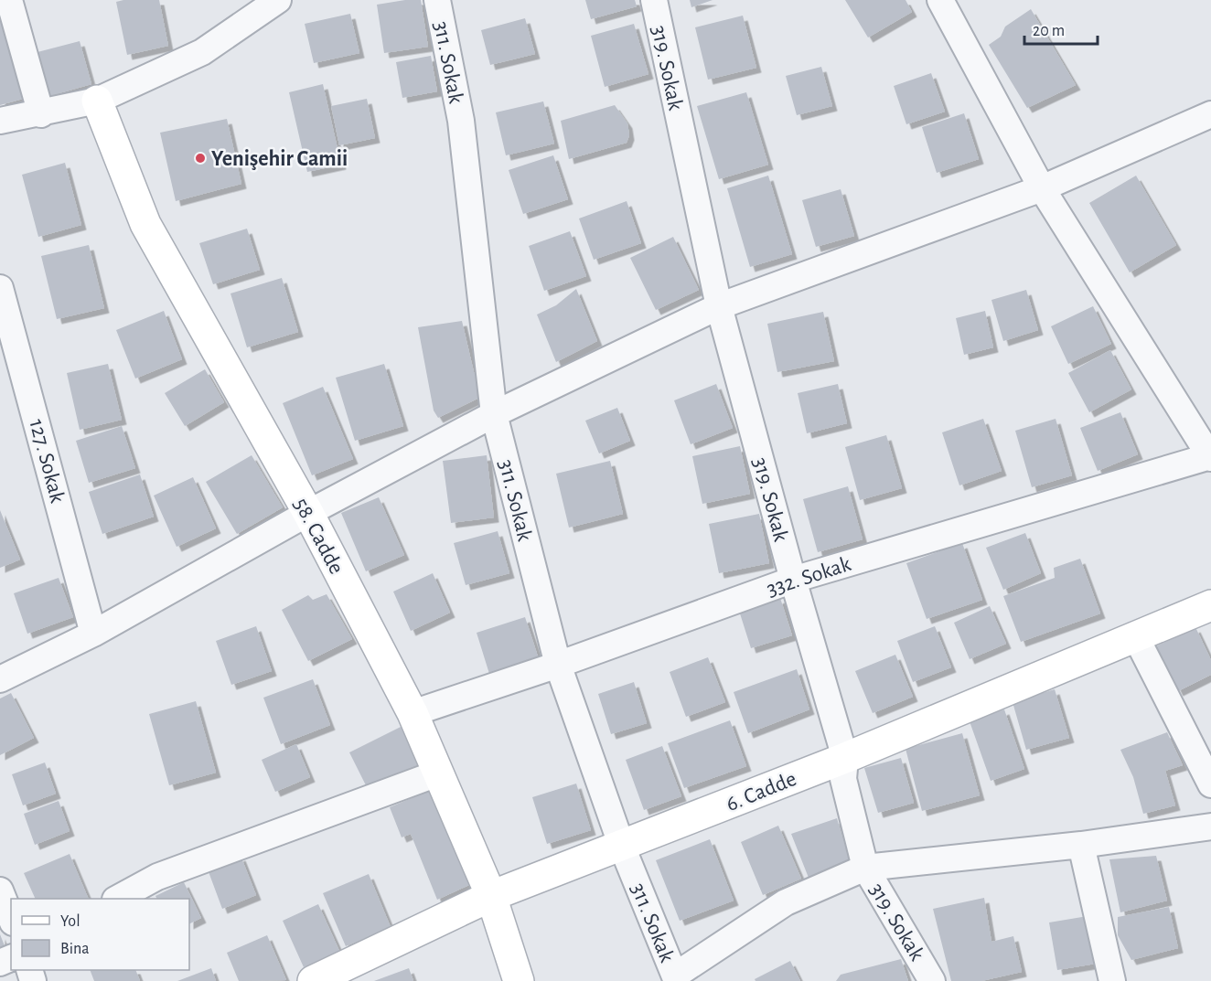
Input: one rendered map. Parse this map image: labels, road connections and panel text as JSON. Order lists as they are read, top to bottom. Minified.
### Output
{"streets":{"street":["311. Sokak","319. Sokak","127. Sokak","58. Cadde","332. Sokak","6. Cadde"]},"crossings":[["311. Sokak","332. Sokak"],["311. Sokak","6. Cadde"],["319. Sokak","332. Sokak"],["319. Sokak","6. Cadde"],["58. Cadde","332. Sokak"],["58. Cadde","6. Cadde"]],"places":["Yenişehir Camii"],"legend":["Yol","Bina"],"scale_bar":"20 m"}
